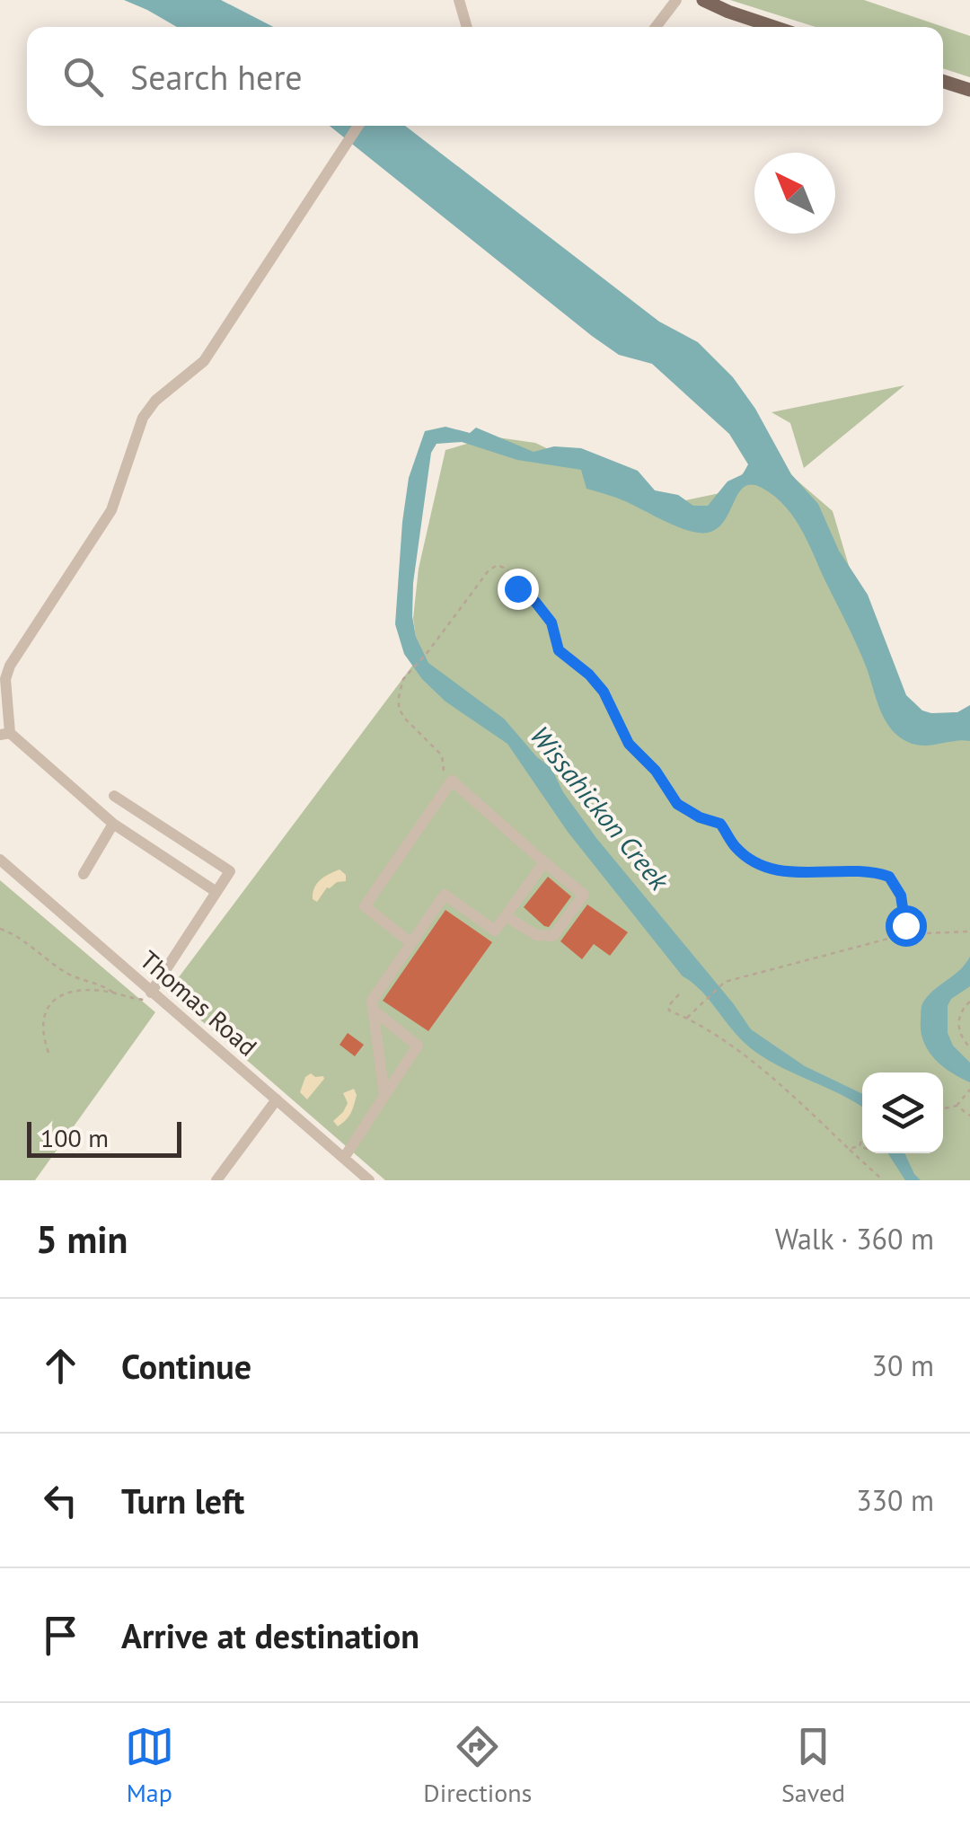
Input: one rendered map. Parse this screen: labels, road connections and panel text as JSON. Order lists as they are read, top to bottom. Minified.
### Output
{"streets":{"street":["Thomas Road"]},"water":["Wissahickon Creek"],"scale_bar":"100 m","north":"top left","page":{"search":"Search here","scale":"100 m","heading":["5 min","Walk · 360 m"],"list":[["Continue","30 m"],["Turn left","330 m"],"Arrive at destination"],"nav":["Map","Directions","Saved"]}}
